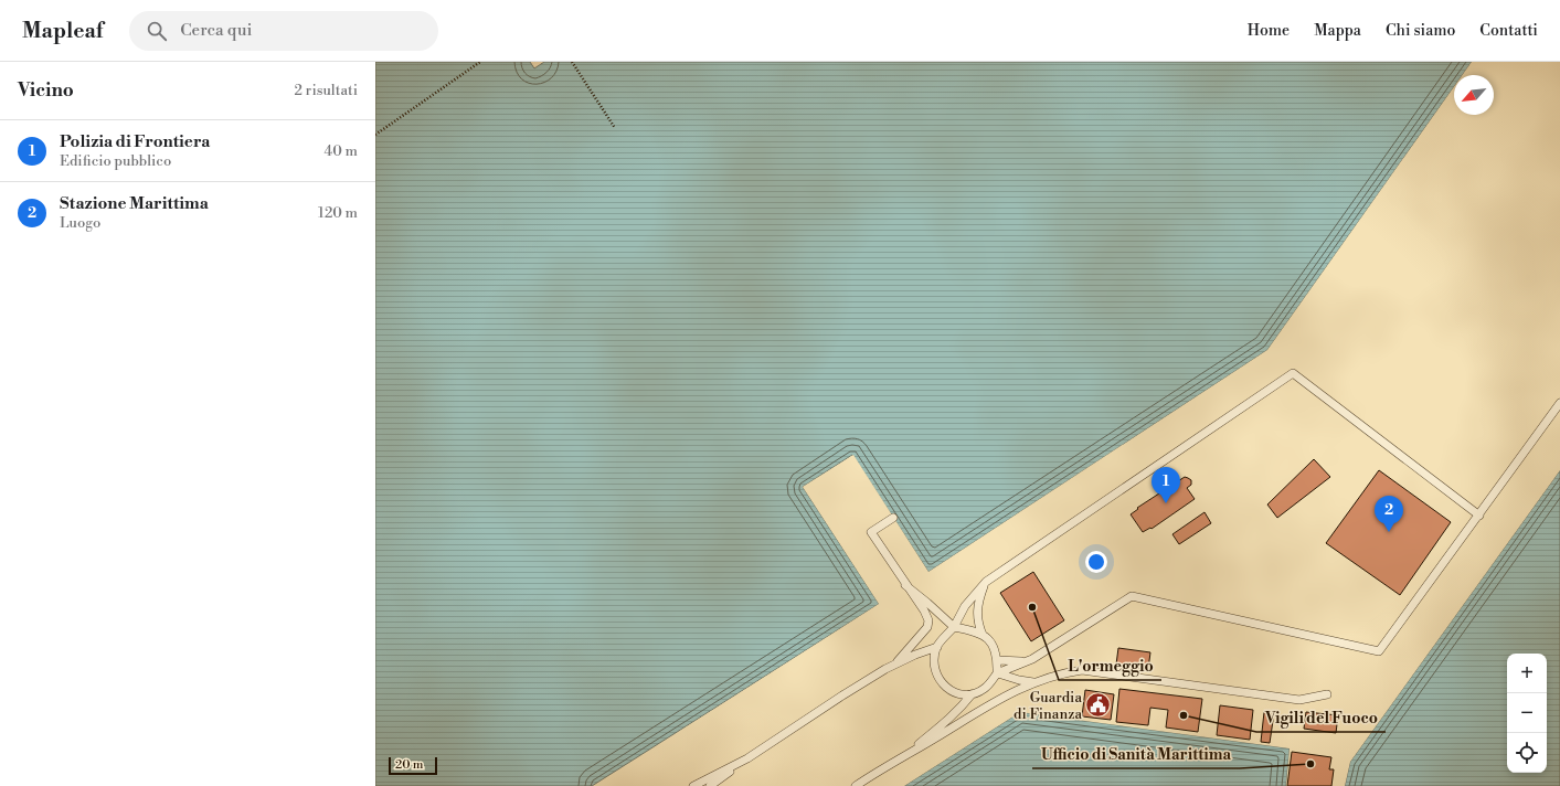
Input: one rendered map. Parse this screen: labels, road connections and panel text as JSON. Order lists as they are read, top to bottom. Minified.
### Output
{"places":{"other":["L'ormeggio","Vigili del Fuoco","Ufficio di Sanità Marittima"],"public building":["Guardia di Finanza"]},"scale_bar":"20 m","north":"bottom left","page":{"header":"Mapleaf","search":"Cerca qui","nav":["Home","Mappa","Chi siamo","Contatti"],"heading":["Vicino","2 risultati"],"list":[{"mark":"1","name":"Polizia di Frontiera","note":"Edificio pubblico","value":"40 m"},{"mark":"2","name":"Stazione Marittima","note":"Luogo","value":"120 m"}],"pins":["1","2"],"map_buttons":["+","−"],"scale":"20 m"}}
